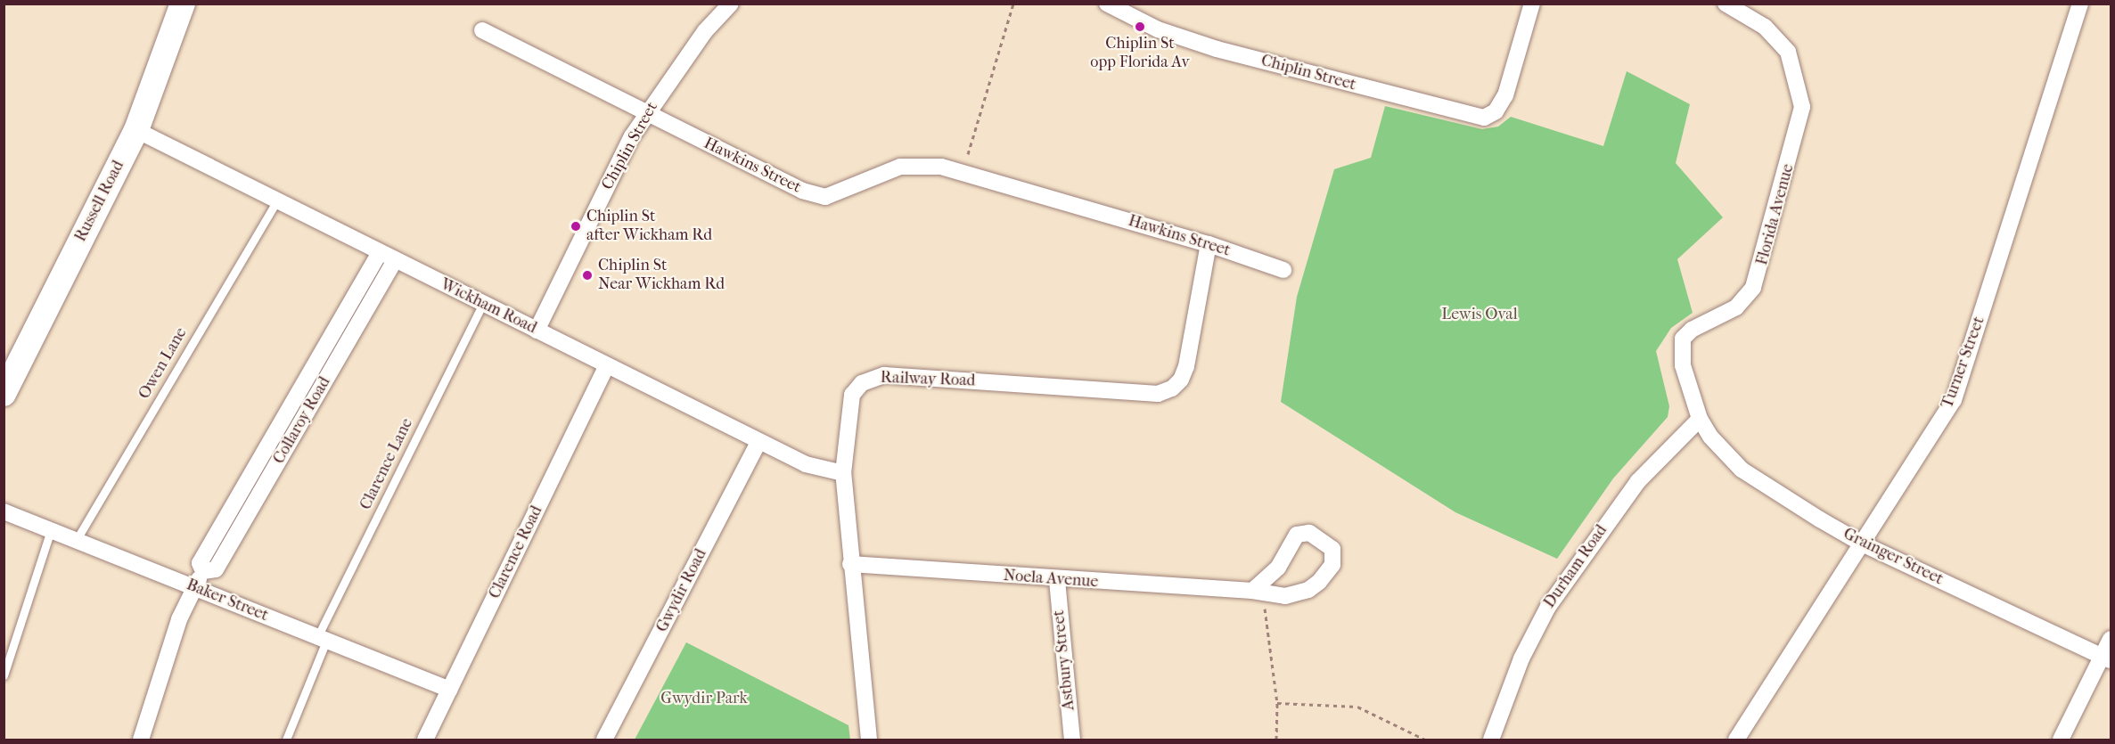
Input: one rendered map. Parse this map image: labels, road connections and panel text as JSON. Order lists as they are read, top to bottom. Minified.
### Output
{"streets":{"main road":["Russell Road"],"street":["Chiplin Street","Hawkins Street","Florida Avenue","Wickham Road","Turner Street","Railway Road","Collaroy Road","Clarence Road","Grainger Street","Durham Road","Noela Avenue","Gwydir Road","Baker Street","Astbury Street"],"lane":["Owen Lane","Clarence Lane"]},"crossings":[["Chiplin Street","Hawkins Street"],["Chiplin Street","Wickham Road"],["Hawkins Street","Railway Road"],["Russell Road","Wickham Road"],["Florida Avenue","Grainger Street"],["Florida Avenue","Durham Road"],["Wickham Road","Owen Lane"],["Wickham Road","Railway Road"],["Wickham Road","Collaroy Road"],["Wickham Road","Clarence Lane"],["Wickham Road","Clarence Road"],["Wickham Road","Gwydir Road"],["Turner Street","Grainger Street"],["Owen Lane","Baker Street"],["Railway Road","Noela Avenue"],["Collaroy Road","Baker Street"],["Clarence Lane","Baker Street"],["Clarence Road","Baker Street"],["Grainger Street","Durham Road"],["Noela Avenue","Astbury Street"]],"parks":["Lewis Oval","Gwydir Park"],"places":["Chiplin St opp Florida Av","Chiplin St after Wickham Rd","Chiplin St Near Wickham Rd"]}
